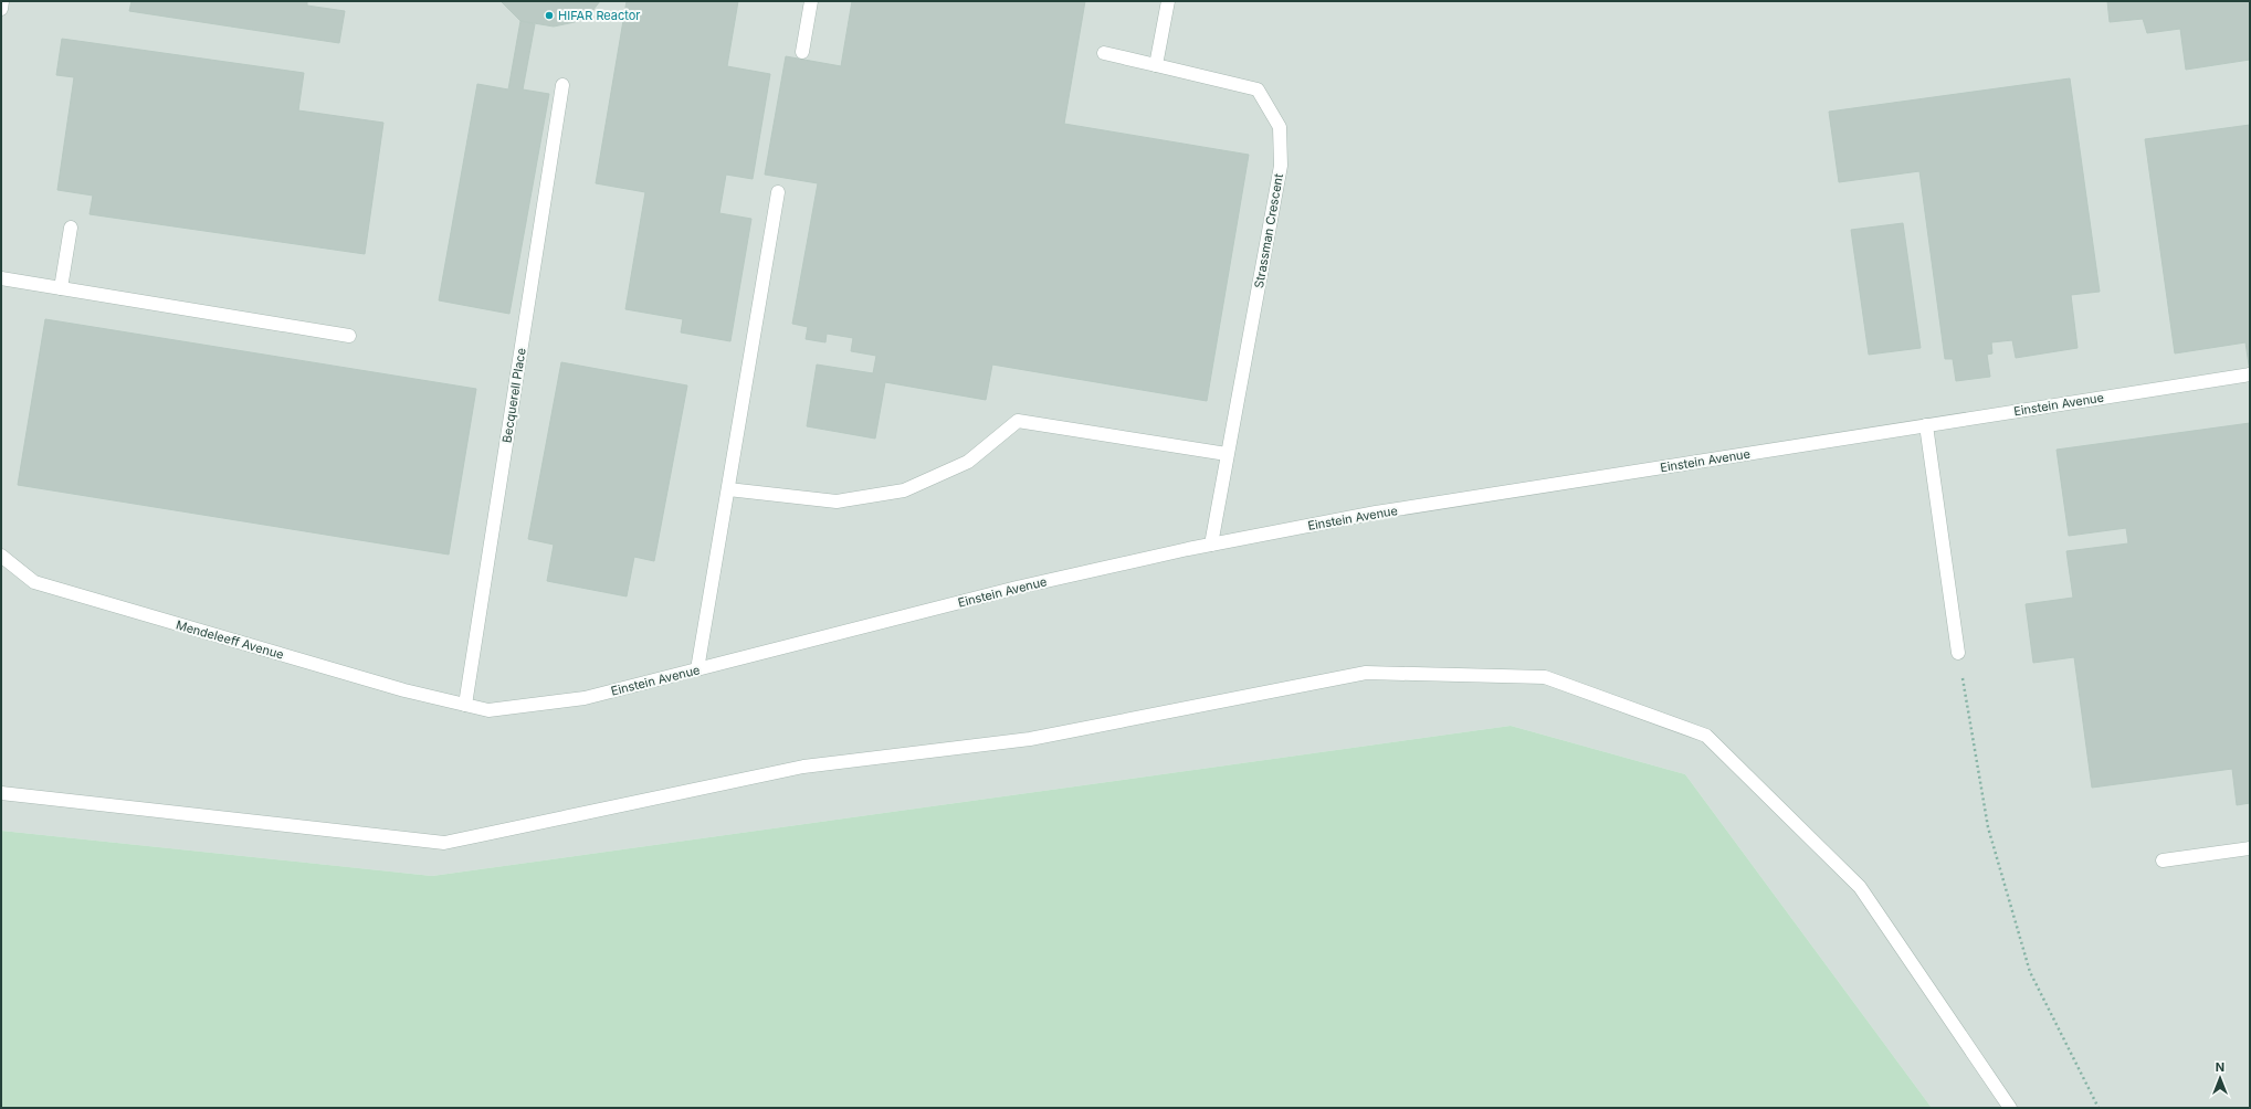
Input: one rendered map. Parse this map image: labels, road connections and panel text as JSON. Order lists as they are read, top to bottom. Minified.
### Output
{"streets":{"lane":["Strassman Crescent","Becquerell Place","Einstein Avenue","Mendeleeff Avenue"]},"crossings":[["Strassman Crescent","Einstein Avenue"],["Becquerell Place","Einstein Avenue"],["Becquerell Place","Mendeleeff Avenue"],["Einstein Avenue","Mendeleeff Avenue"]],"places":["HIFAR Reactor"],"north":"top"}
